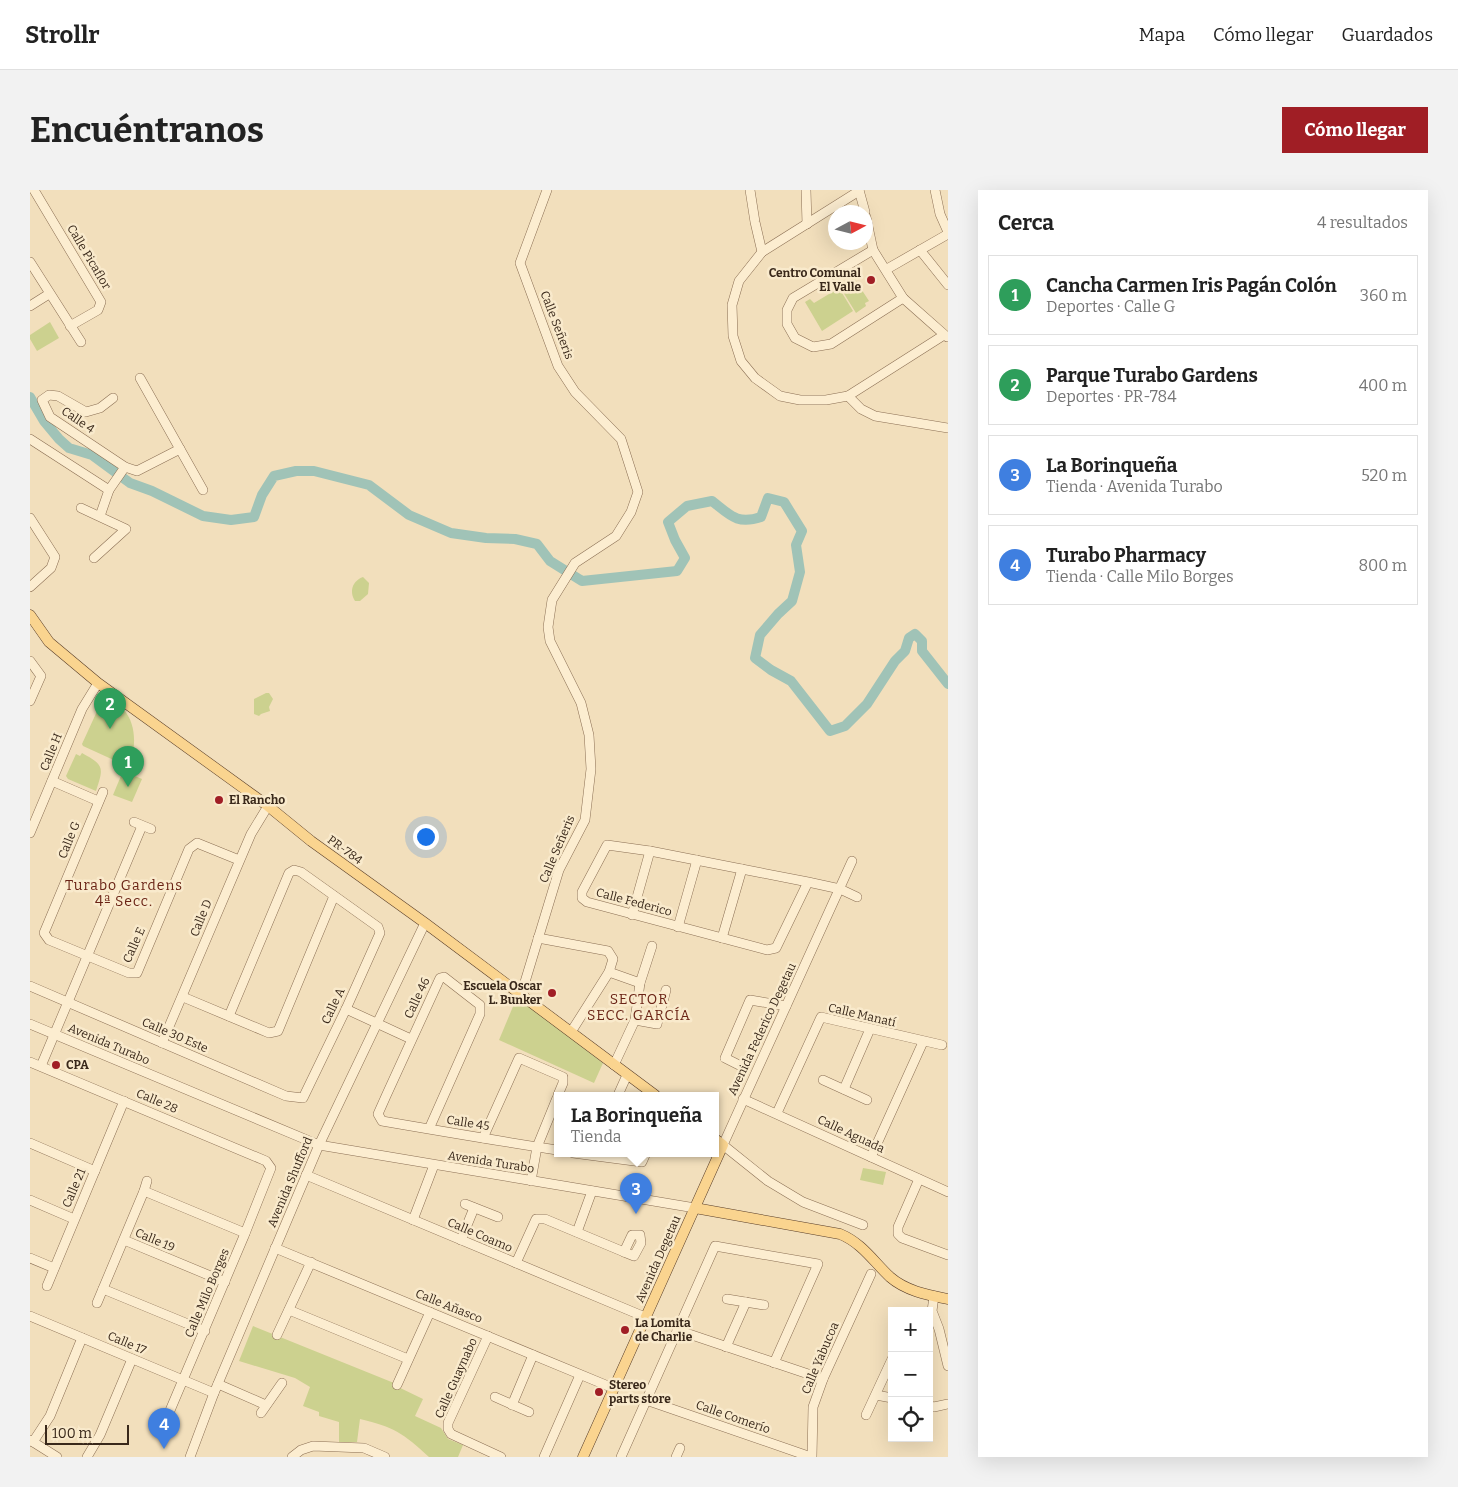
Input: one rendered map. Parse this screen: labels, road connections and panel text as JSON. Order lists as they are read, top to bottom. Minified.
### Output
{"streets":{"main road":["PR-784","Avenida Federico Degetau","Avenida Turabo","Avenida Degetau"],"street":["Calle Picaflor","Calle Señeris","Calle 4","Calle H","Calle G","Calle Federico","Calle D","Calle E","Calle 46","Calle A","Calle Manatí","Calle 30 Este","Calle 28","Calle 45","Calle Aguada","Avenida Shufford","Calle 21","Calle Coamo","Calle 19","Calle Milo Borges","Calle Añasco","Calle 17","Calle Yabucoa","Calle Guaynabo","Calle Comerío"]},"crossings":[["Calle Señeris","PR-784"],["Calle H","PR-784"],["Calle G","Calle E"],["PR-784","Calle D"],["PR-784","Avenida Shufford"],["Calle Federico","Avenida Federico Degetau"],["Calle D","Calle E"],["Calle D","Calle 30 Este"],["Calle 46","Calle 45"],["Calle A","Calle 30 Este"],["Calle Manatí","Calle Aguada"],["Avenida Federico Degetau","Avenida Turabo"],["Avenida Federico Degetau","Calle Aguada"],["Avenida Federico Degetau","Avenida Degetau"],["Avenida Turabo","Avenida Shufford"],["Avenida Turabo","Avenida Degetau"],["Calle 28","Calle 21"],["Calle 28","Calle Milo Borges"],["Avenida Shufford","Calle Coamo"],["Avenida Shufford","Calle Añasco"],["Avenida Shufford","Calle 17"],["Calle Coamo","Avenida Degetau"],["Calle 19","Calle Milo Borges"],["Avenida Degetau","Calle Añasco"],["Calle Milo Borges","Calle 17"],["Calle Añasco","Calle Guaynabo"],["Calle Yabucoa","Calle Comerío"]],"districts":["Turabo Gardens 4ª Secc.","SECTOR SECC. GARCÍA"],"places":["Centro Comunal El Valle","El Rancho","Escuela Oscar L. Bunker","CPA","La Lomita de Charlie","Stereo parts store"],"scale_bar":"100 m","north":"right","page":{"header":"Strollr","nav":["Mapa","Cómo llegar","Guardados"],"buttons":"Cómo llegar","title":"Encuéntranos","heading":["Cerca","4 resultados"],"list":[{"mark":"1","name":"Cancha Carmen Iris Pagán Colón","note":"Deportes · Calle G","value":"360 m"},{"mark":"2","name":"Parque Turabo Gardens","note":"Deportes · PR-784","value":"400 m"},{"mark":"3","name":"La Borinqueña","note":"Tienda · Avenida Turabo","value":"520 m"},{"mark":"4","name":"Turabo Pharmacy","note":"Tienda · Calle Milo Borges","value":"800 m"}],"pins":["2","1","3","4"],"popup":["La Borinqueña","Tienda"],"map_buttons":["+","−"],"scale":"100 m"}}
